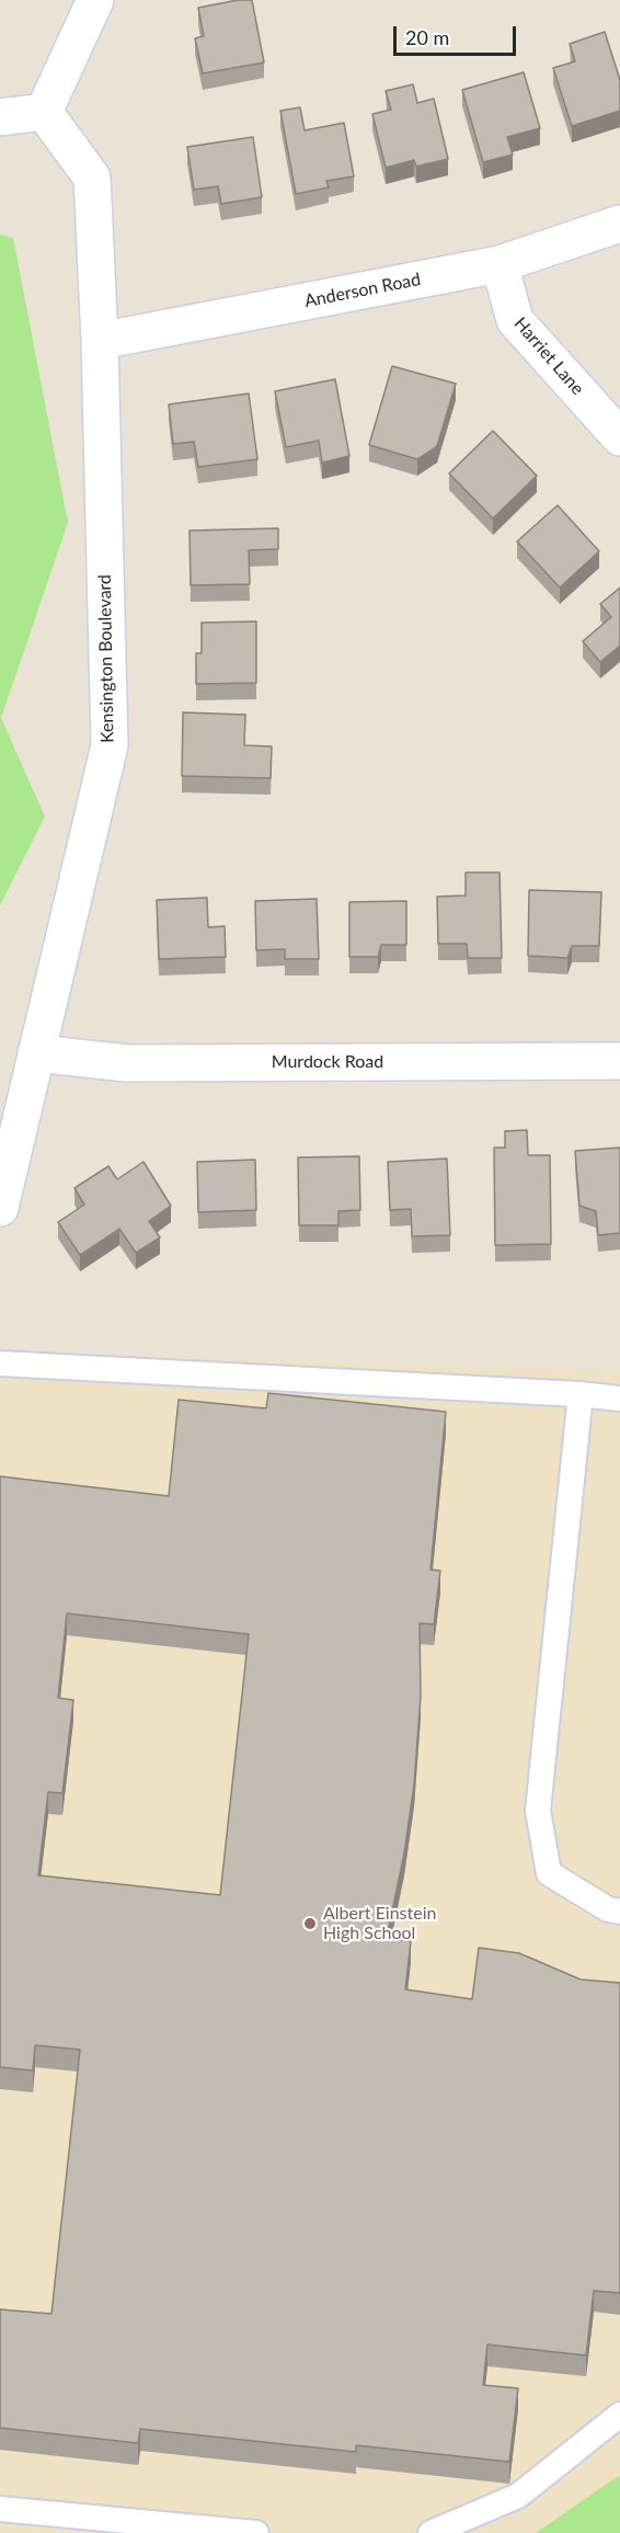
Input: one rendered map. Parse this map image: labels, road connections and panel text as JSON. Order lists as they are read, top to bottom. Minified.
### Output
{"streets":{"street":["Anderson Road","Harriet Lane","Kensington Boulevard","Murdock Road"]},"crossings":[["Anderson Road","Harriet Lane"],["Anderson Road","Kensington Boulevard"],["Kensington Boulevard","Murdock Road"]],"places":["Albert Einstein High School"],"scale_bar":"20 m"}
